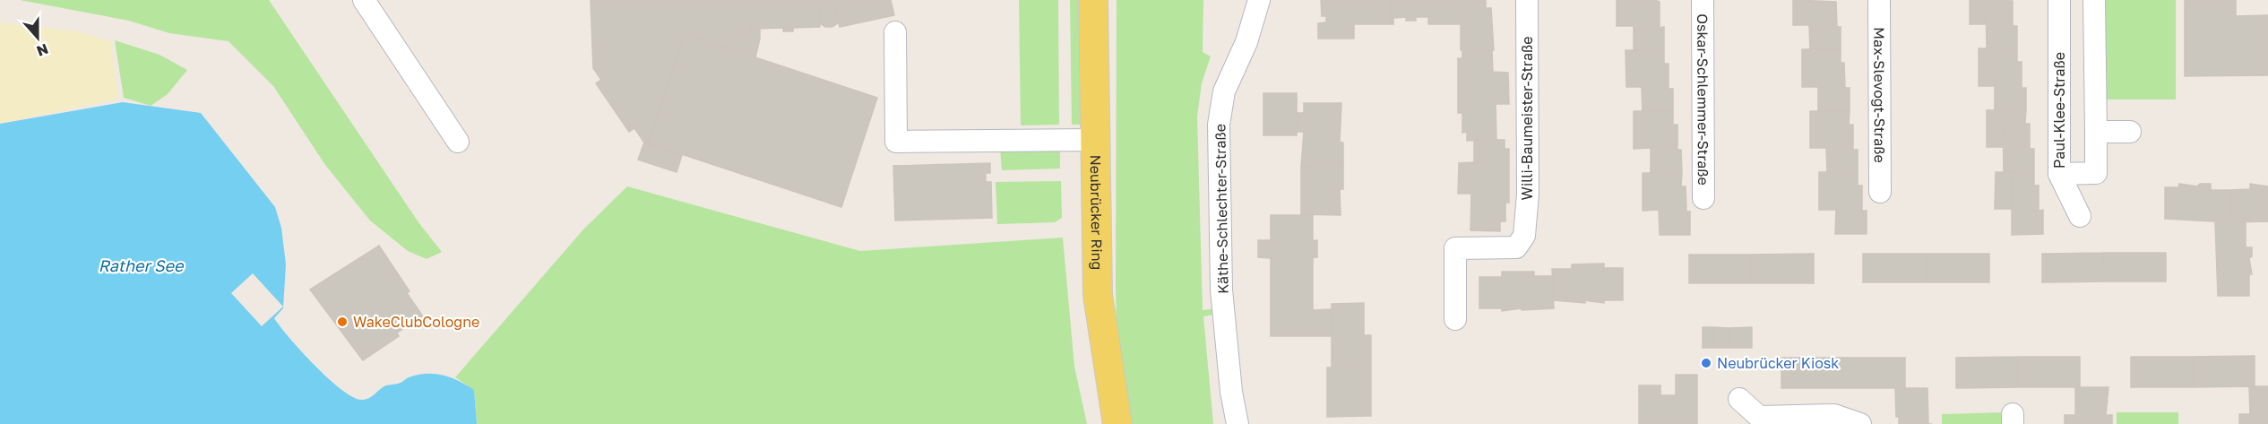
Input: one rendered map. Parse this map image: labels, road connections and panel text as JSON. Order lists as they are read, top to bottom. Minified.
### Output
{"streets":{"main road":["Neubrücker Ring"],"street":["Max-Slevogt-Straße","Oskar-Schlemmer-Straße","Paul-Klee-Straße","Willi-Baumeister-Straße","Käthe-Schlechter-Straße"]},"water":["Rather See"],"places":["WakeClubCologne","Neubrücker Kiosk"],"north":"bottom"}
